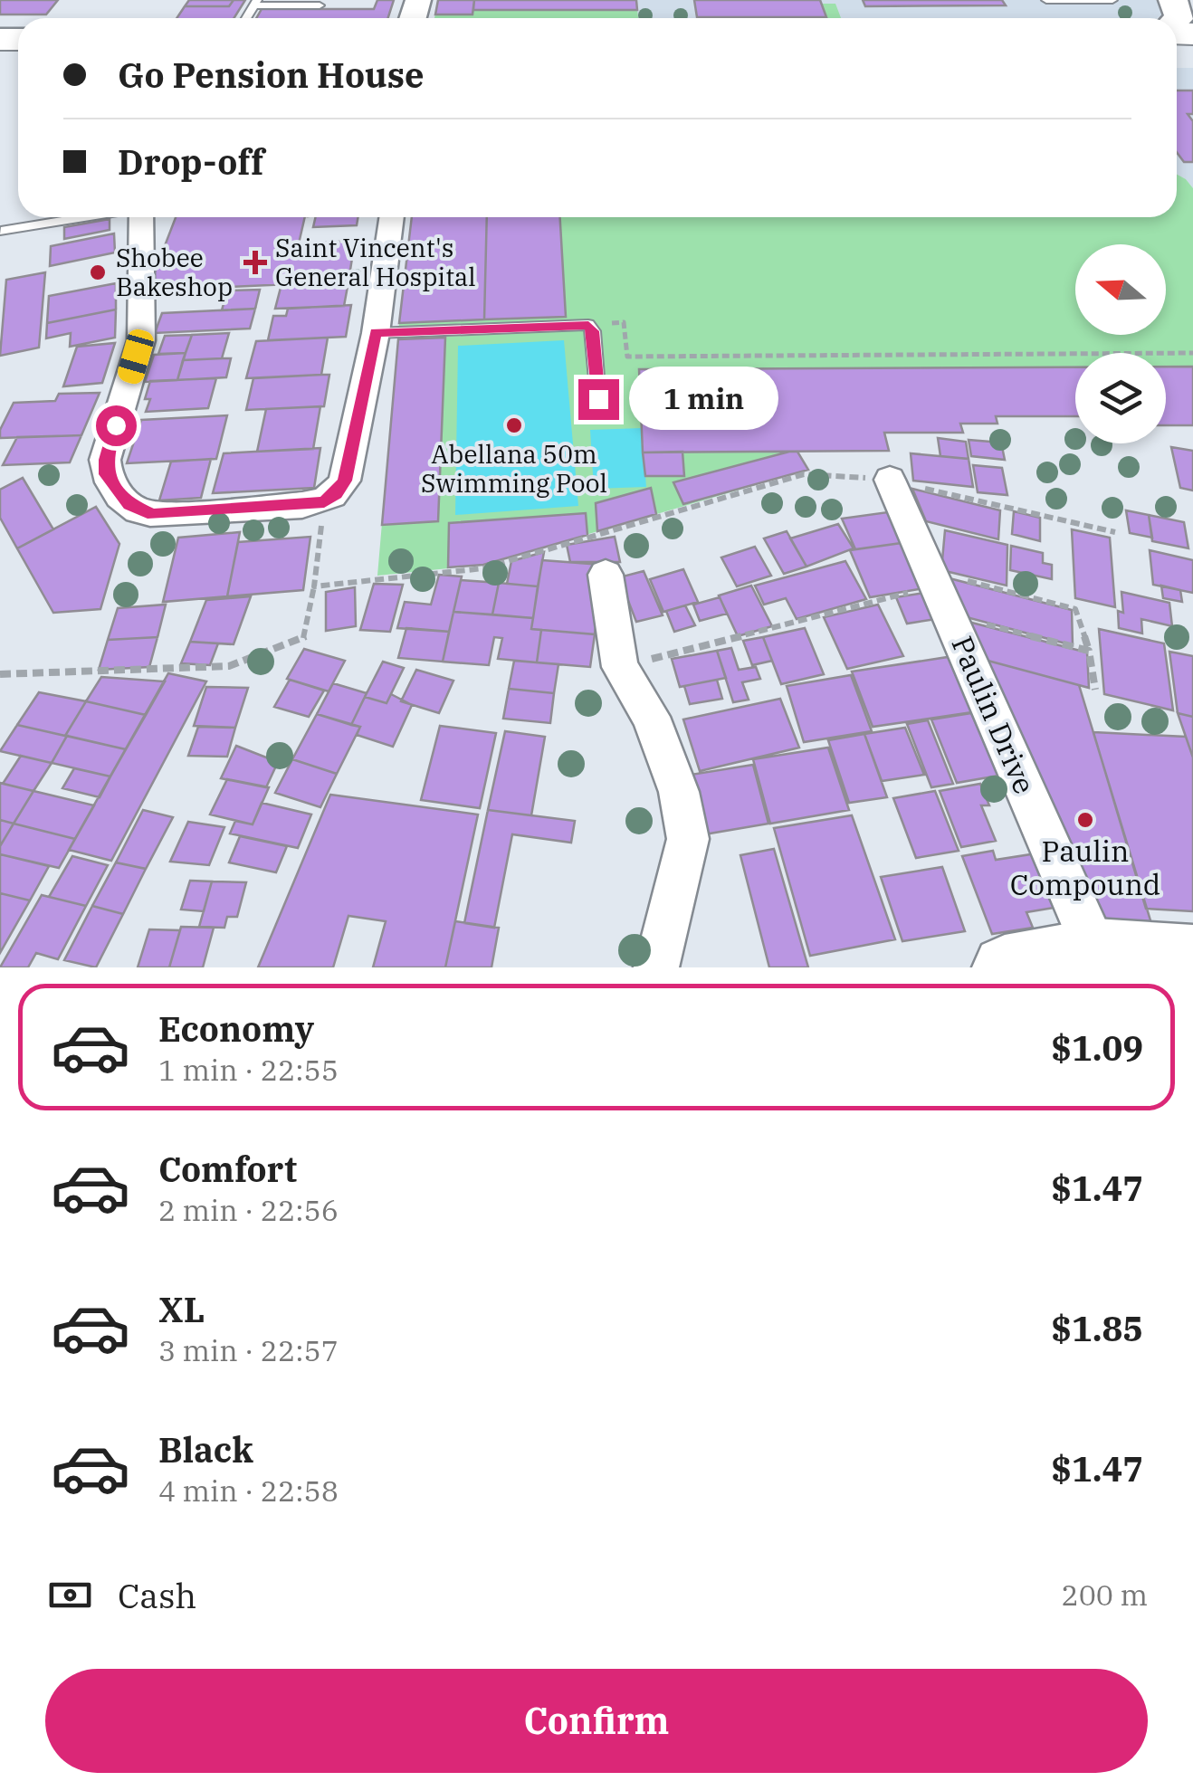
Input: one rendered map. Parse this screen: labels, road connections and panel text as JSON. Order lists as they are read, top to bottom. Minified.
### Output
{"streets":{"street":["Paulin Drive"]},"places":{"health":["Saint Vincent's General Hospital"],"other":["Shobee Bakeshop","Abellana 50m Swimming Pool","Paulin Compound"]},"north":"left","page":{"banner":["Go Pension House","Drop-off"],"bubble":"1 min","list":[{"name":"Economy","note":"1 min · 22:55","value":"$1.09"},{"name":"Comfort","note":"2 min · 22:56","value":"$1.47"},{"name":"XL","note":"3 min · 22:57","value":"$1.85"},{"name":"Black","note":"4 min · 22:58","value":"$1.47"}],"pay":["Cash","200 m"],"buttons":"Confirm"}}
